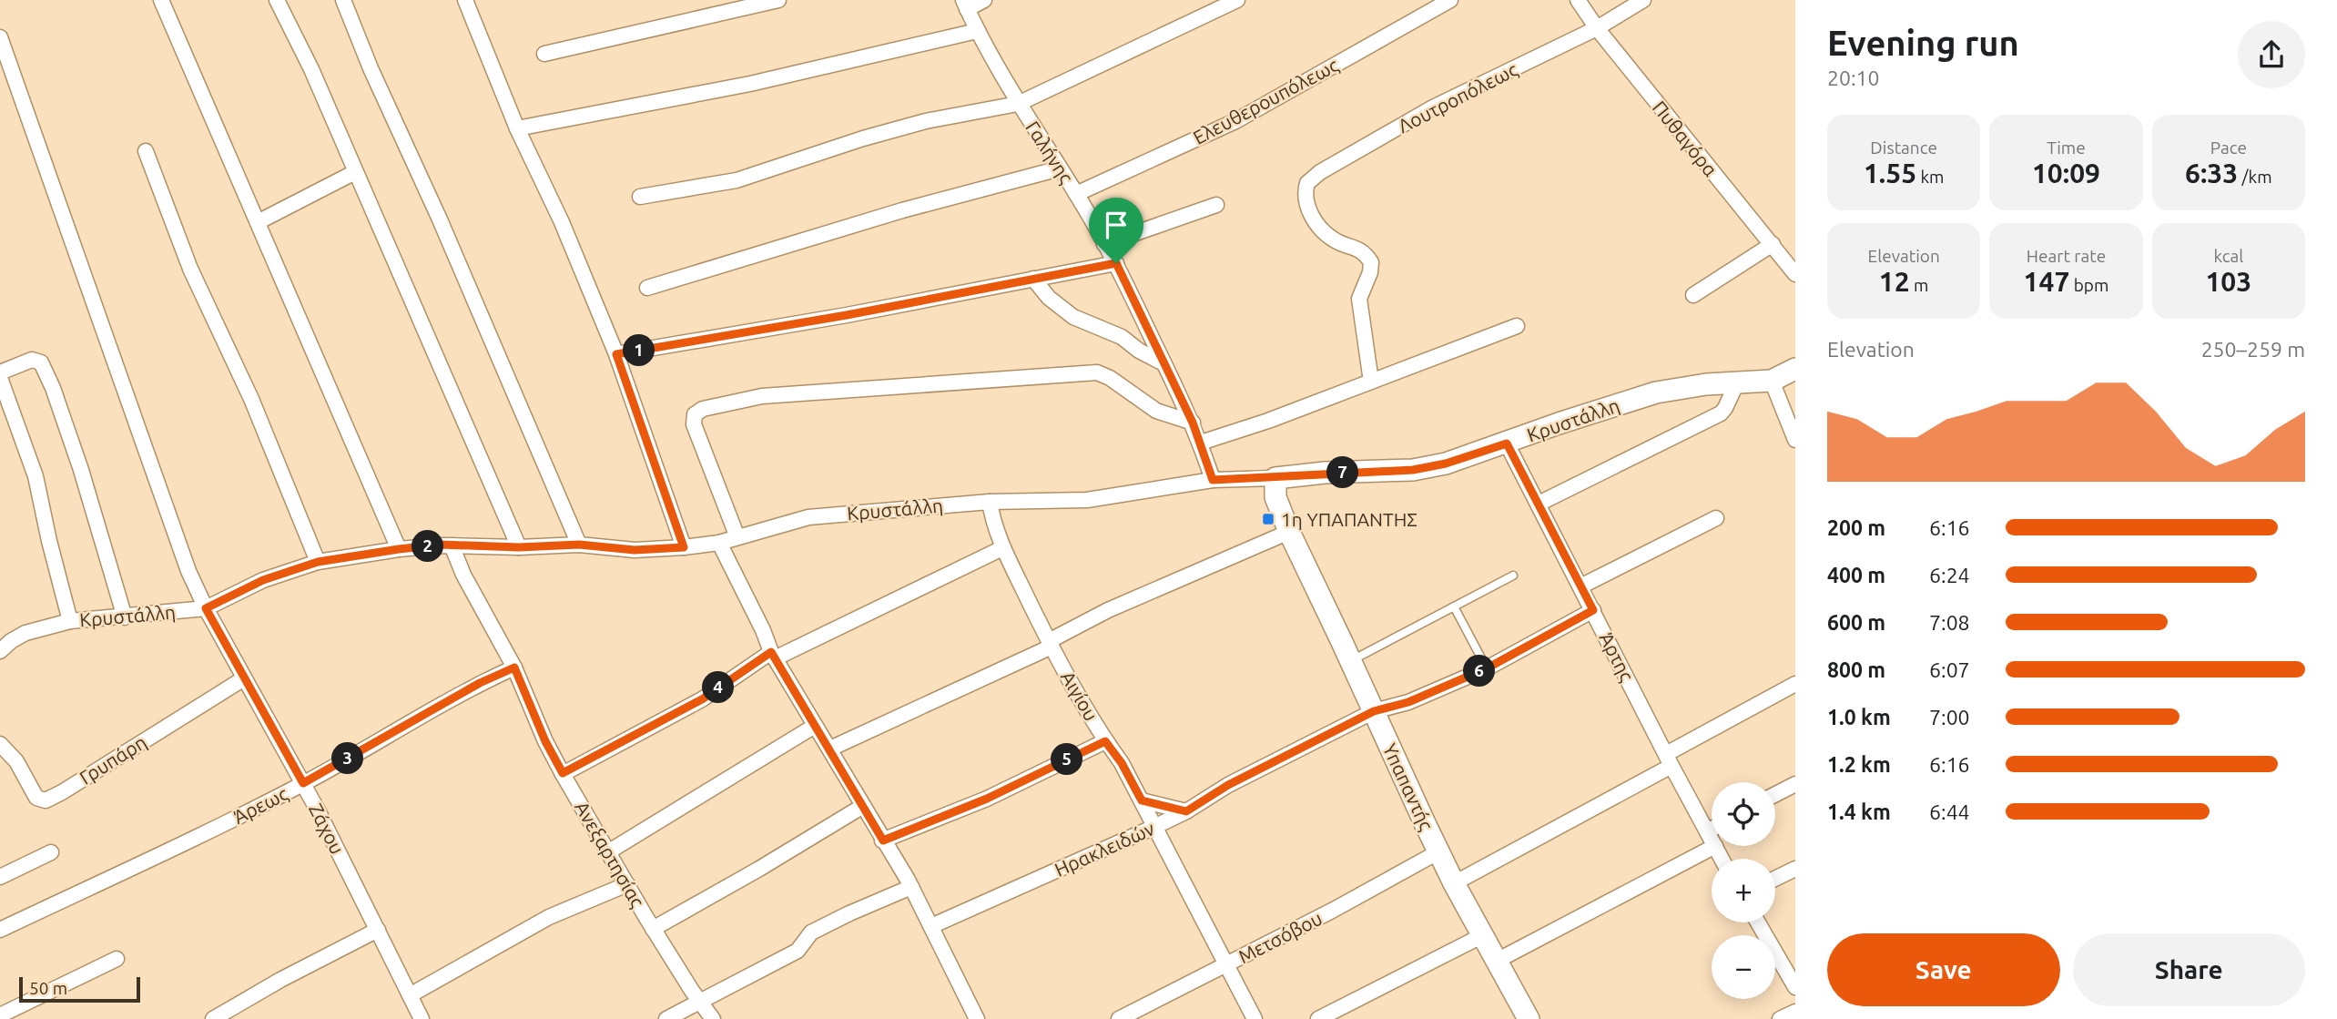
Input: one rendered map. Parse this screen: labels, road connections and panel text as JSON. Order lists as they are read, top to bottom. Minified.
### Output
{"streets":{"street":["Λουτροπόλεως","Ελευθερουπόλεως","Πυθαγόρα","Γαλήνης","Κρυστάλλη","Άρτης","Αιγίου","Γρυπάρη","Υπαπαντής","Άρεως","Ζάχου","Ηρακλειδών","Ανεξαρτησίας","Μετσόβου"]},"crossings":[["Λουτροπόλεως","Πυθαγόρα"],["Ελευθερουπόλεως","Γαλήνης"],["Γαλήνης","Κρυστάλλη"],["Κρυστάλλη","Άρτης"],["Κρυστάλλη","Αιγίου"],["Κρυστάλλη","Υπαπαντής"],["Κρυστάλλη","Ζάχου"],["Κρυστάλλη","Ανεξαρτησίας"],["Άρτης","Ηρακλειδών"],["Αιγίου","Ηρακλειδών"],["Αιγίου","Μετσόβου"],["Γρυπάρη","Ζάχου"],["Υπαπαντής","Ηρακλειδών"],["Υπαπαντής","Μετσόβου"],["Άρεως","Ζάχου"],["Άρεως","Ανεξαρτησίας"]],"places":{"transit":["1η ΥΠΑΠΑΝΤΗΣ"]},"scale_bar":"50 m","page":{"heading":["Evening run","20:10"],"stats":[["Distance","1.55 km"],["Time","10:09"],["Pace","6:33 /km"],["Elevation","12 m"],["Heart rate","147 bpm"],["kcal","103"]],"chart":["Elevation","250–259 m"],"pins":["1","7","2","6","4","3","5"],"list":[{"name":"200 m","note":"6:16"},{"name":"400 m","note":"6:24"},{"name":"600 m","note":"7:08"},{"name":"800 m","note":"6:07"},{"name":"1.0 km","note":"7:00"},{"name":"1.2 km","note":"6:16"},{"name":"1.4 km","note":"6:44"}],"map_buttons":["+","−"],"buttons":["Save","Share"],"scale":"50 m"}}
